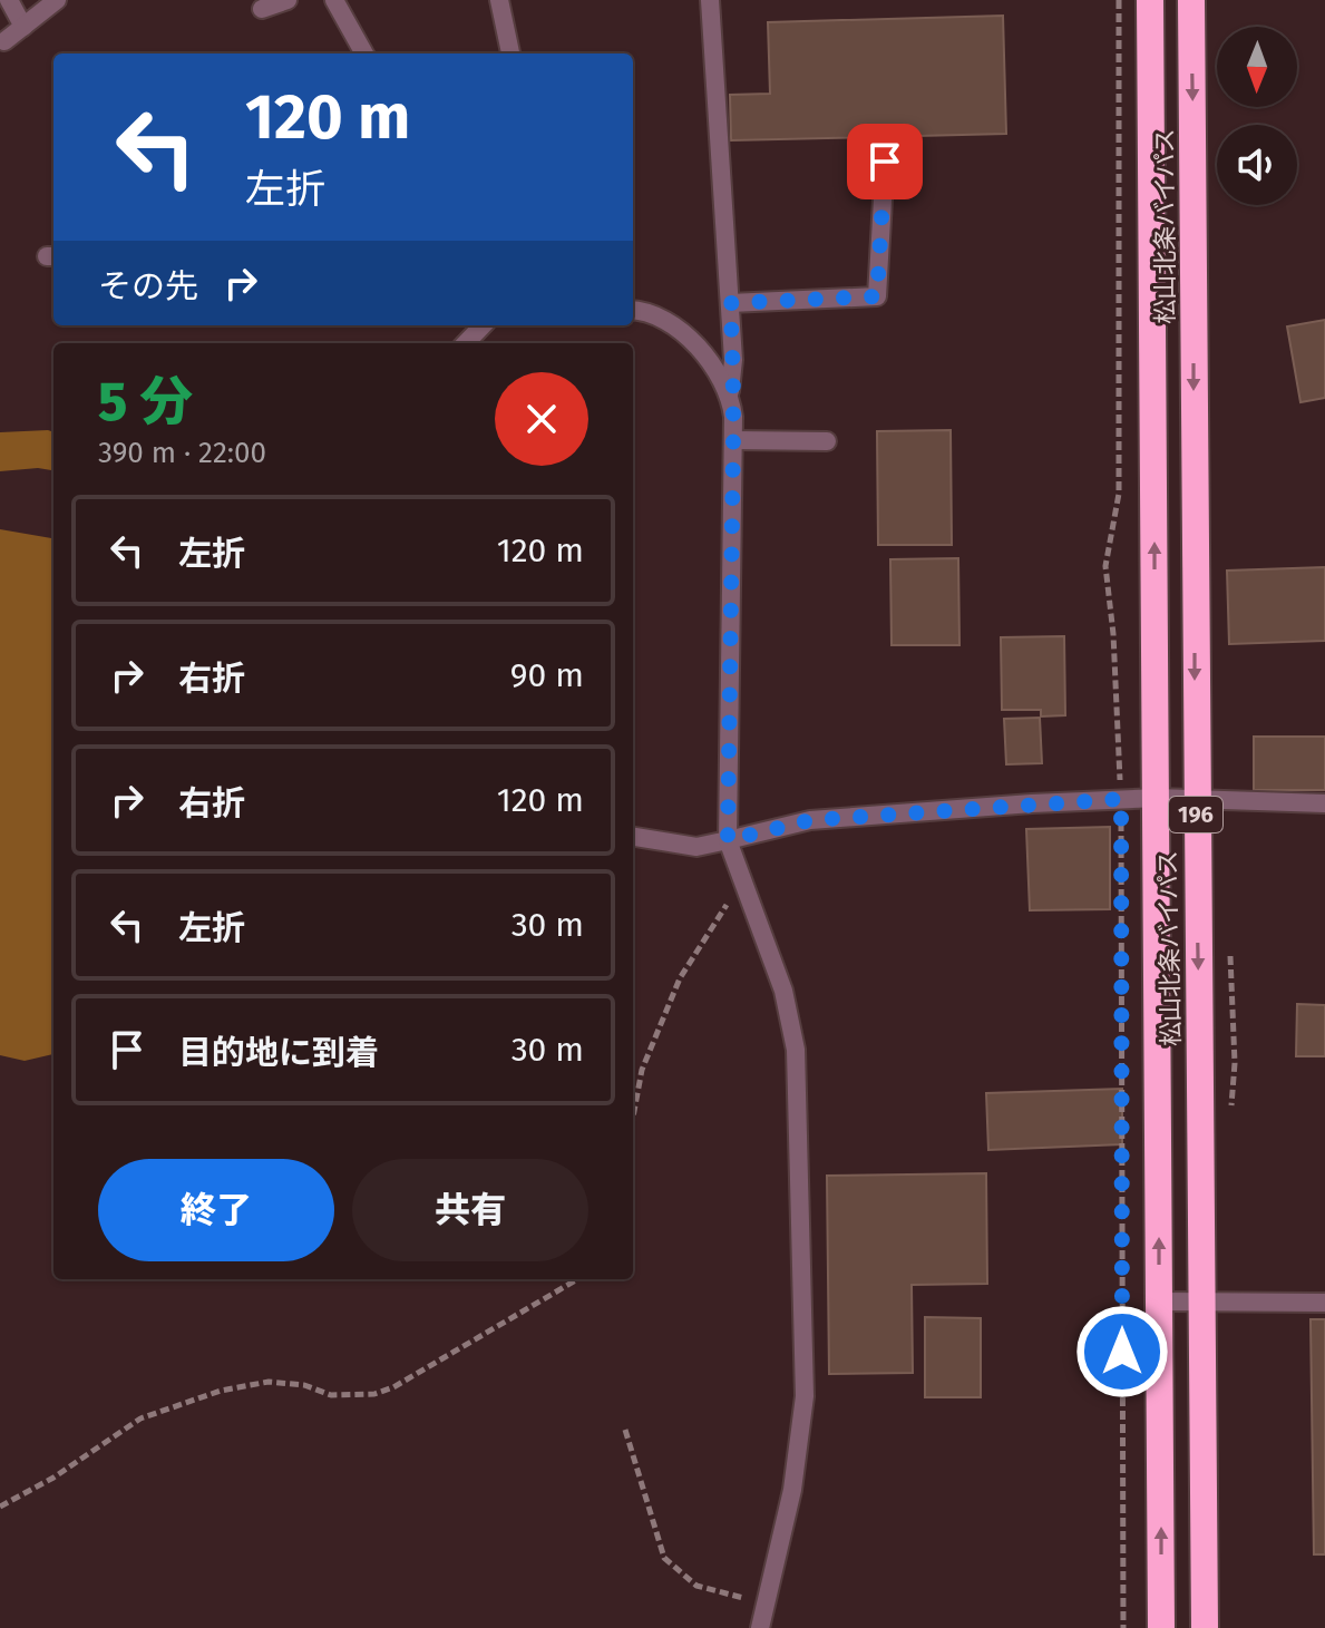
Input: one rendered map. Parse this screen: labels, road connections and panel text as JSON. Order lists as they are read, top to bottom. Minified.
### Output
{"streets":{"highway":["松山北条バイパス","196"]},"north":"bottom","page":{"turn":["120 m","左折"],"then":"その先","heading":["5 分","390 m · 22:00"],"list":[{"name":"左折","value":"120 m"},{"name":"右折","value":"90 m"},{"name":"右折","value":"120 m"},{"name":"左折","value":"30 m"},{"name":"目的地に到着","value":"30 m"}],"buttons":["終了","共有"]}}
